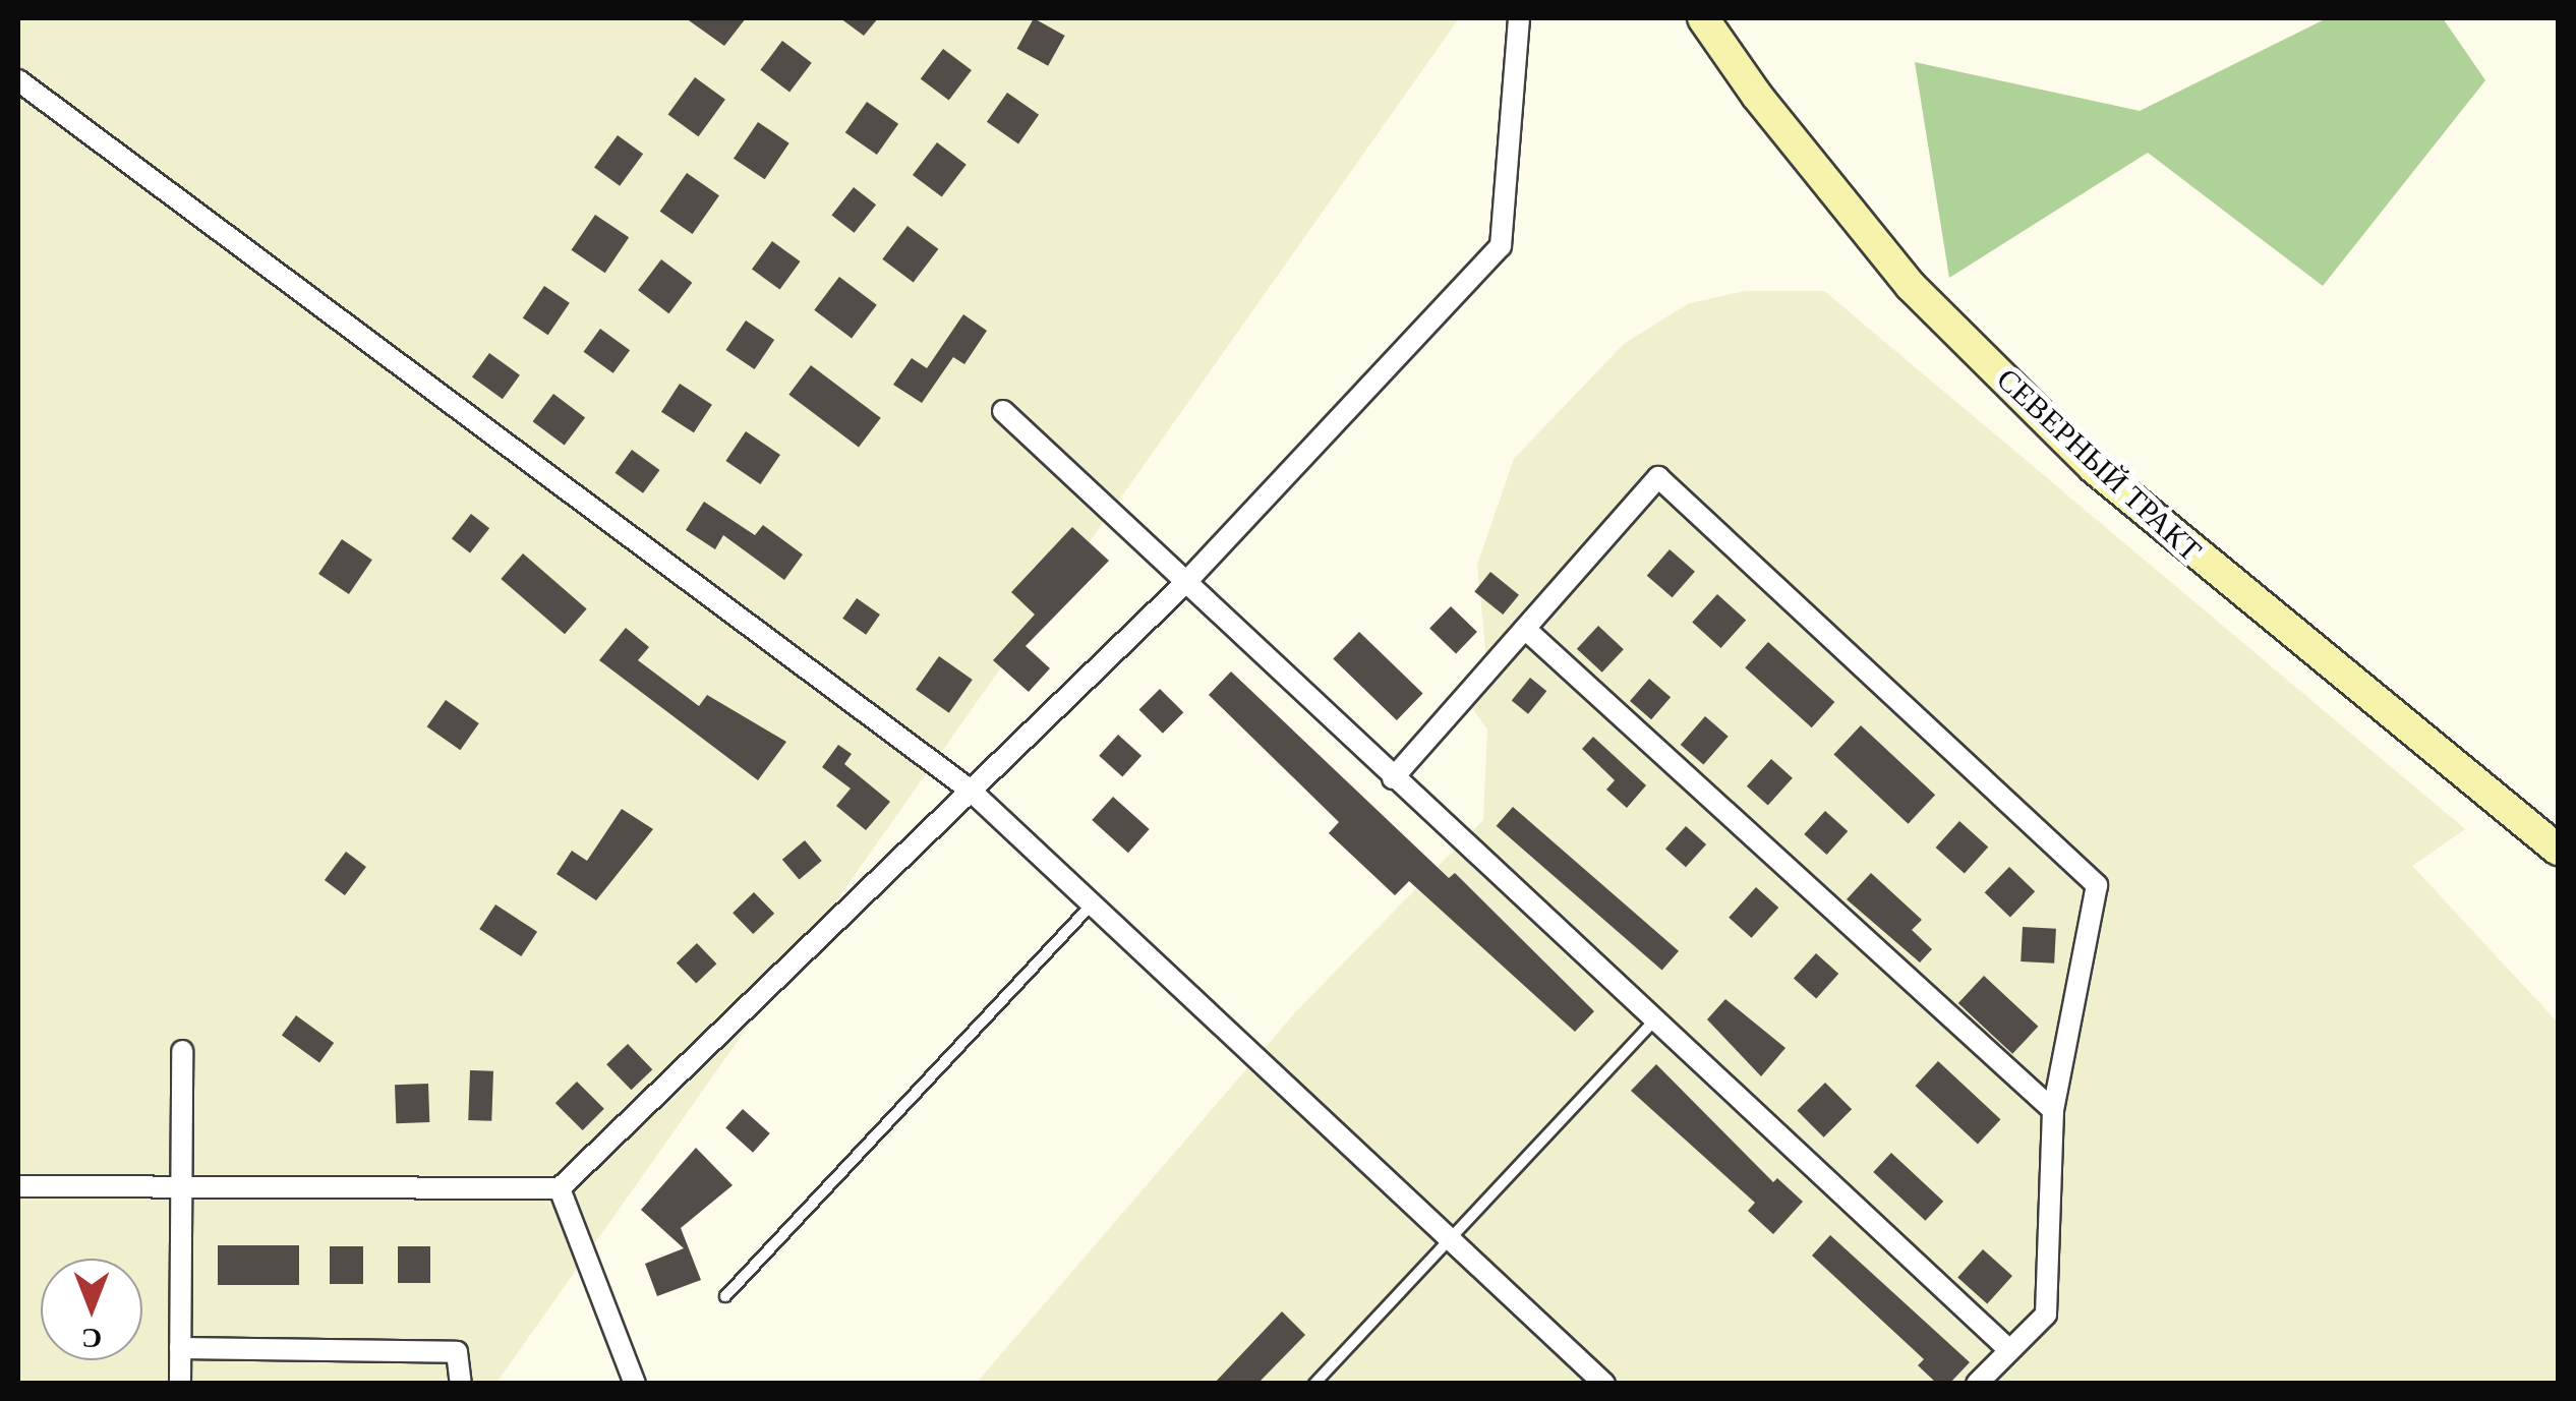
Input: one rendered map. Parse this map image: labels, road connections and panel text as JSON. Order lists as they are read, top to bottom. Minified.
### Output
{"streets":{"main road":["СЕВЕРНЫЙ ТРАКТ"]},"north":"bottom"}
